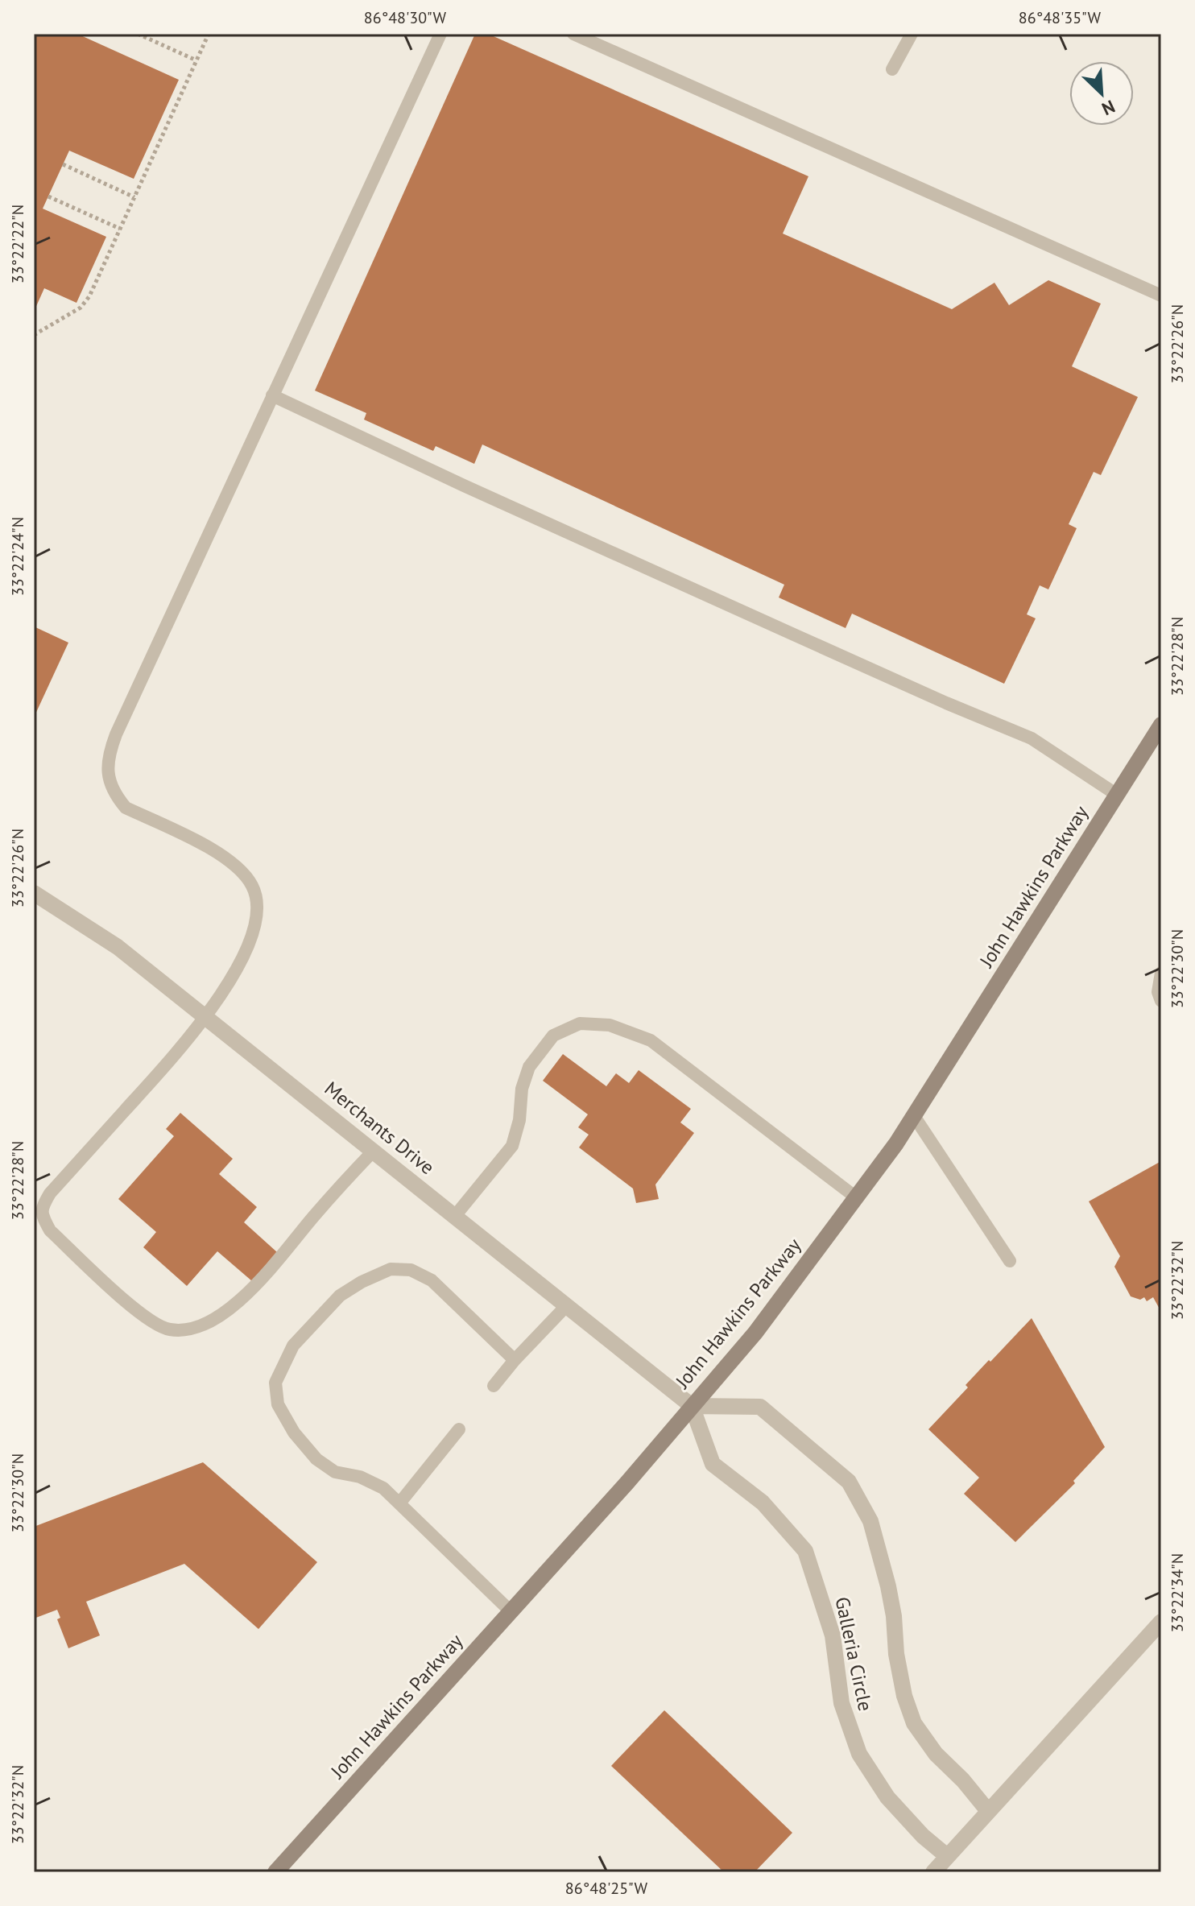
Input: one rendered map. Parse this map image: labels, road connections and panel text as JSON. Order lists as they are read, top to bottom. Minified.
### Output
{"streets":{"main road":["John Hawkins Parkway"],"street":["Merchants Drive","Galleria Circle"]},"crossings":[["John Hawkins Parkway","Merchants Drive"],["John Hawkins Parkway","Galleria Circle"],["Merchants Drive","Galleria Circle"]],"north":"bottom right","coordinates":["86°48'30\"W","86°48'35\"W","33°22'22\"N","33°22'26\"N","33°22'24\"N","33°22'28\"N","33°22'30\"N","33°22'32\"N","33°22'34\"N","86°48'25\"W"]}
